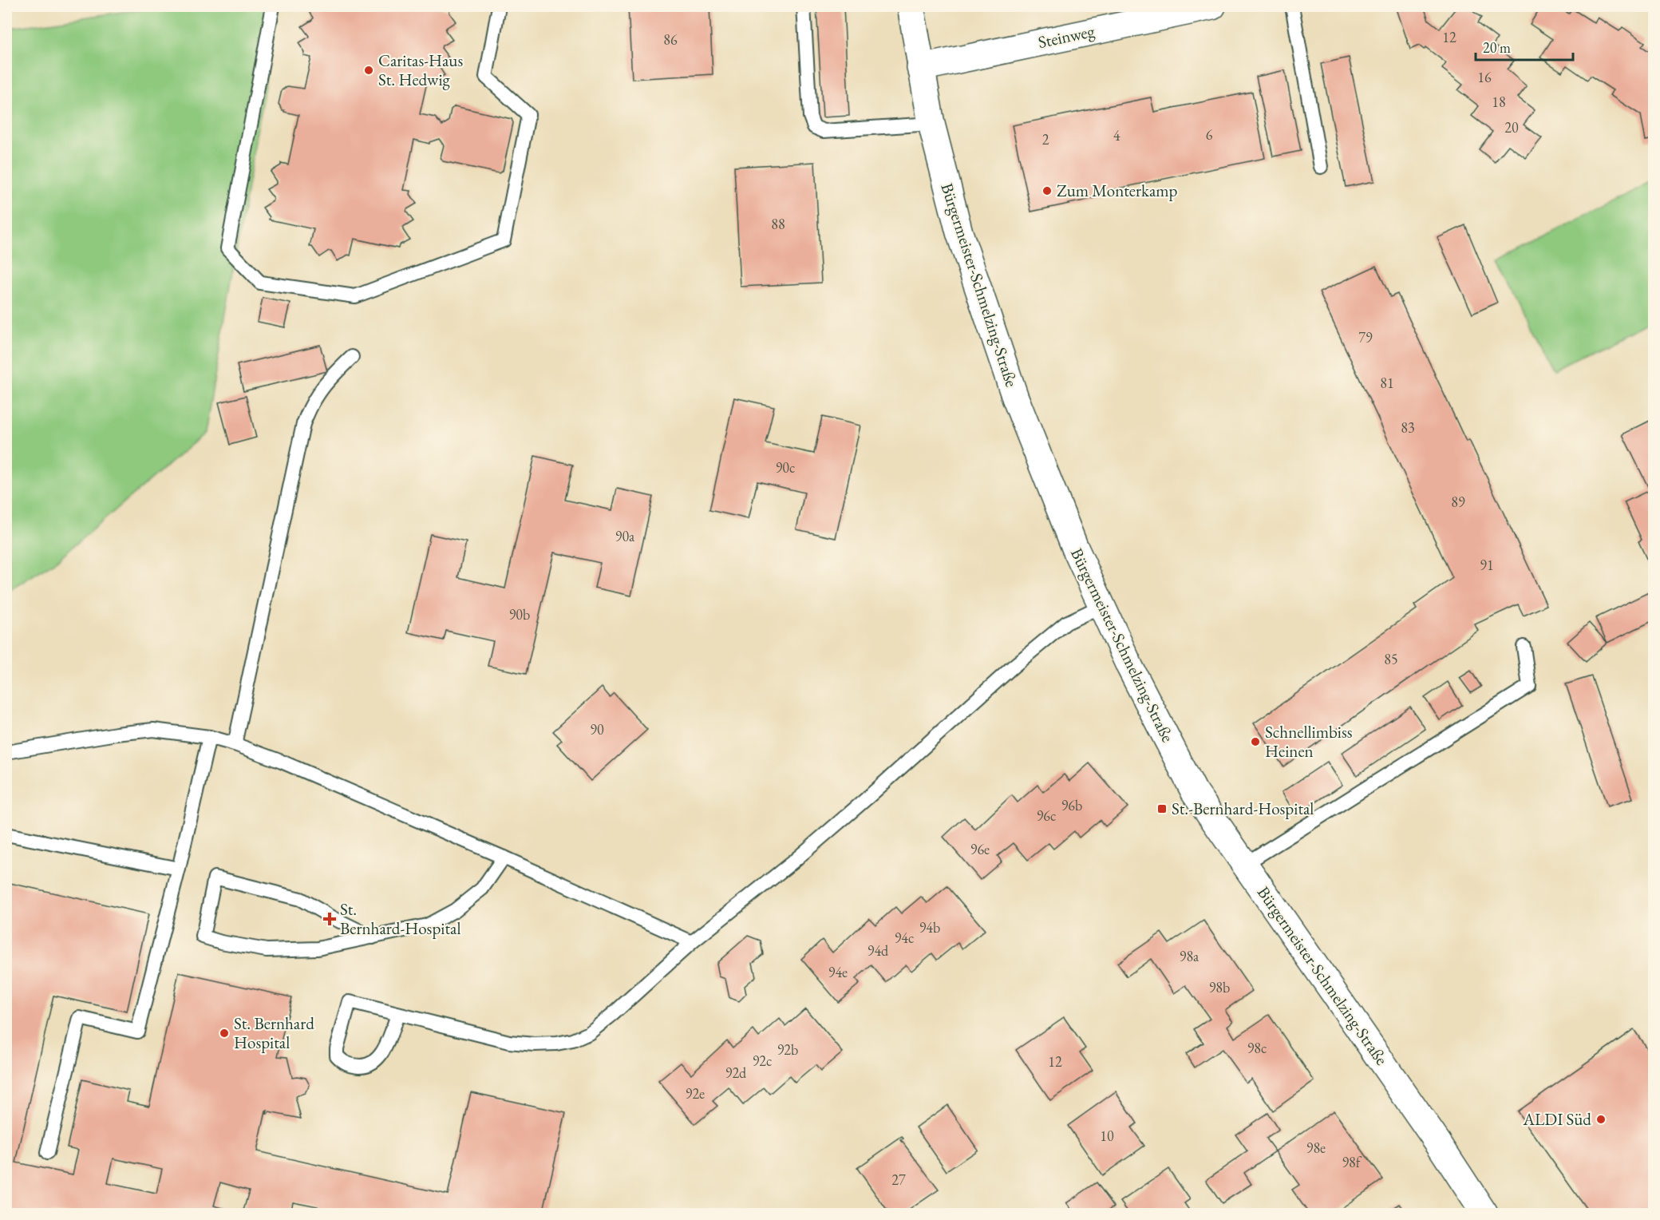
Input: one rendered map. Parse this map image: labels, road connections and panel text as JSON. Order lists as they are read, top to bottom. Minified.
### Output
{"streets":{"street":["Steinweg","Bürgermeister-Schmelzing-Straße"]},"crossings":[["Steinweg","Bürgermeister-Schmelzing-Straße"]],"places":{"other":["Caritas-Haus St. Hedwig","Zum Monterkamp","Schnellimbiss Heinen","St. Bernhard Hospital","ALDI Süd"],"transit":["St.-Bernhard-Hospital"],"health":["St. Bernhard-Hospital"]},"house_numbers":["12","86","16","18","20","6","4","2","88","79","81","83","90c","89","90a","91","90b","85","90","96b","96c","96e","94b","94c","94d","98a","94e","98b","98c","92b","92c","12","92d","92e","10","98e","98f","27"],"scale_bar":"20 m"}
